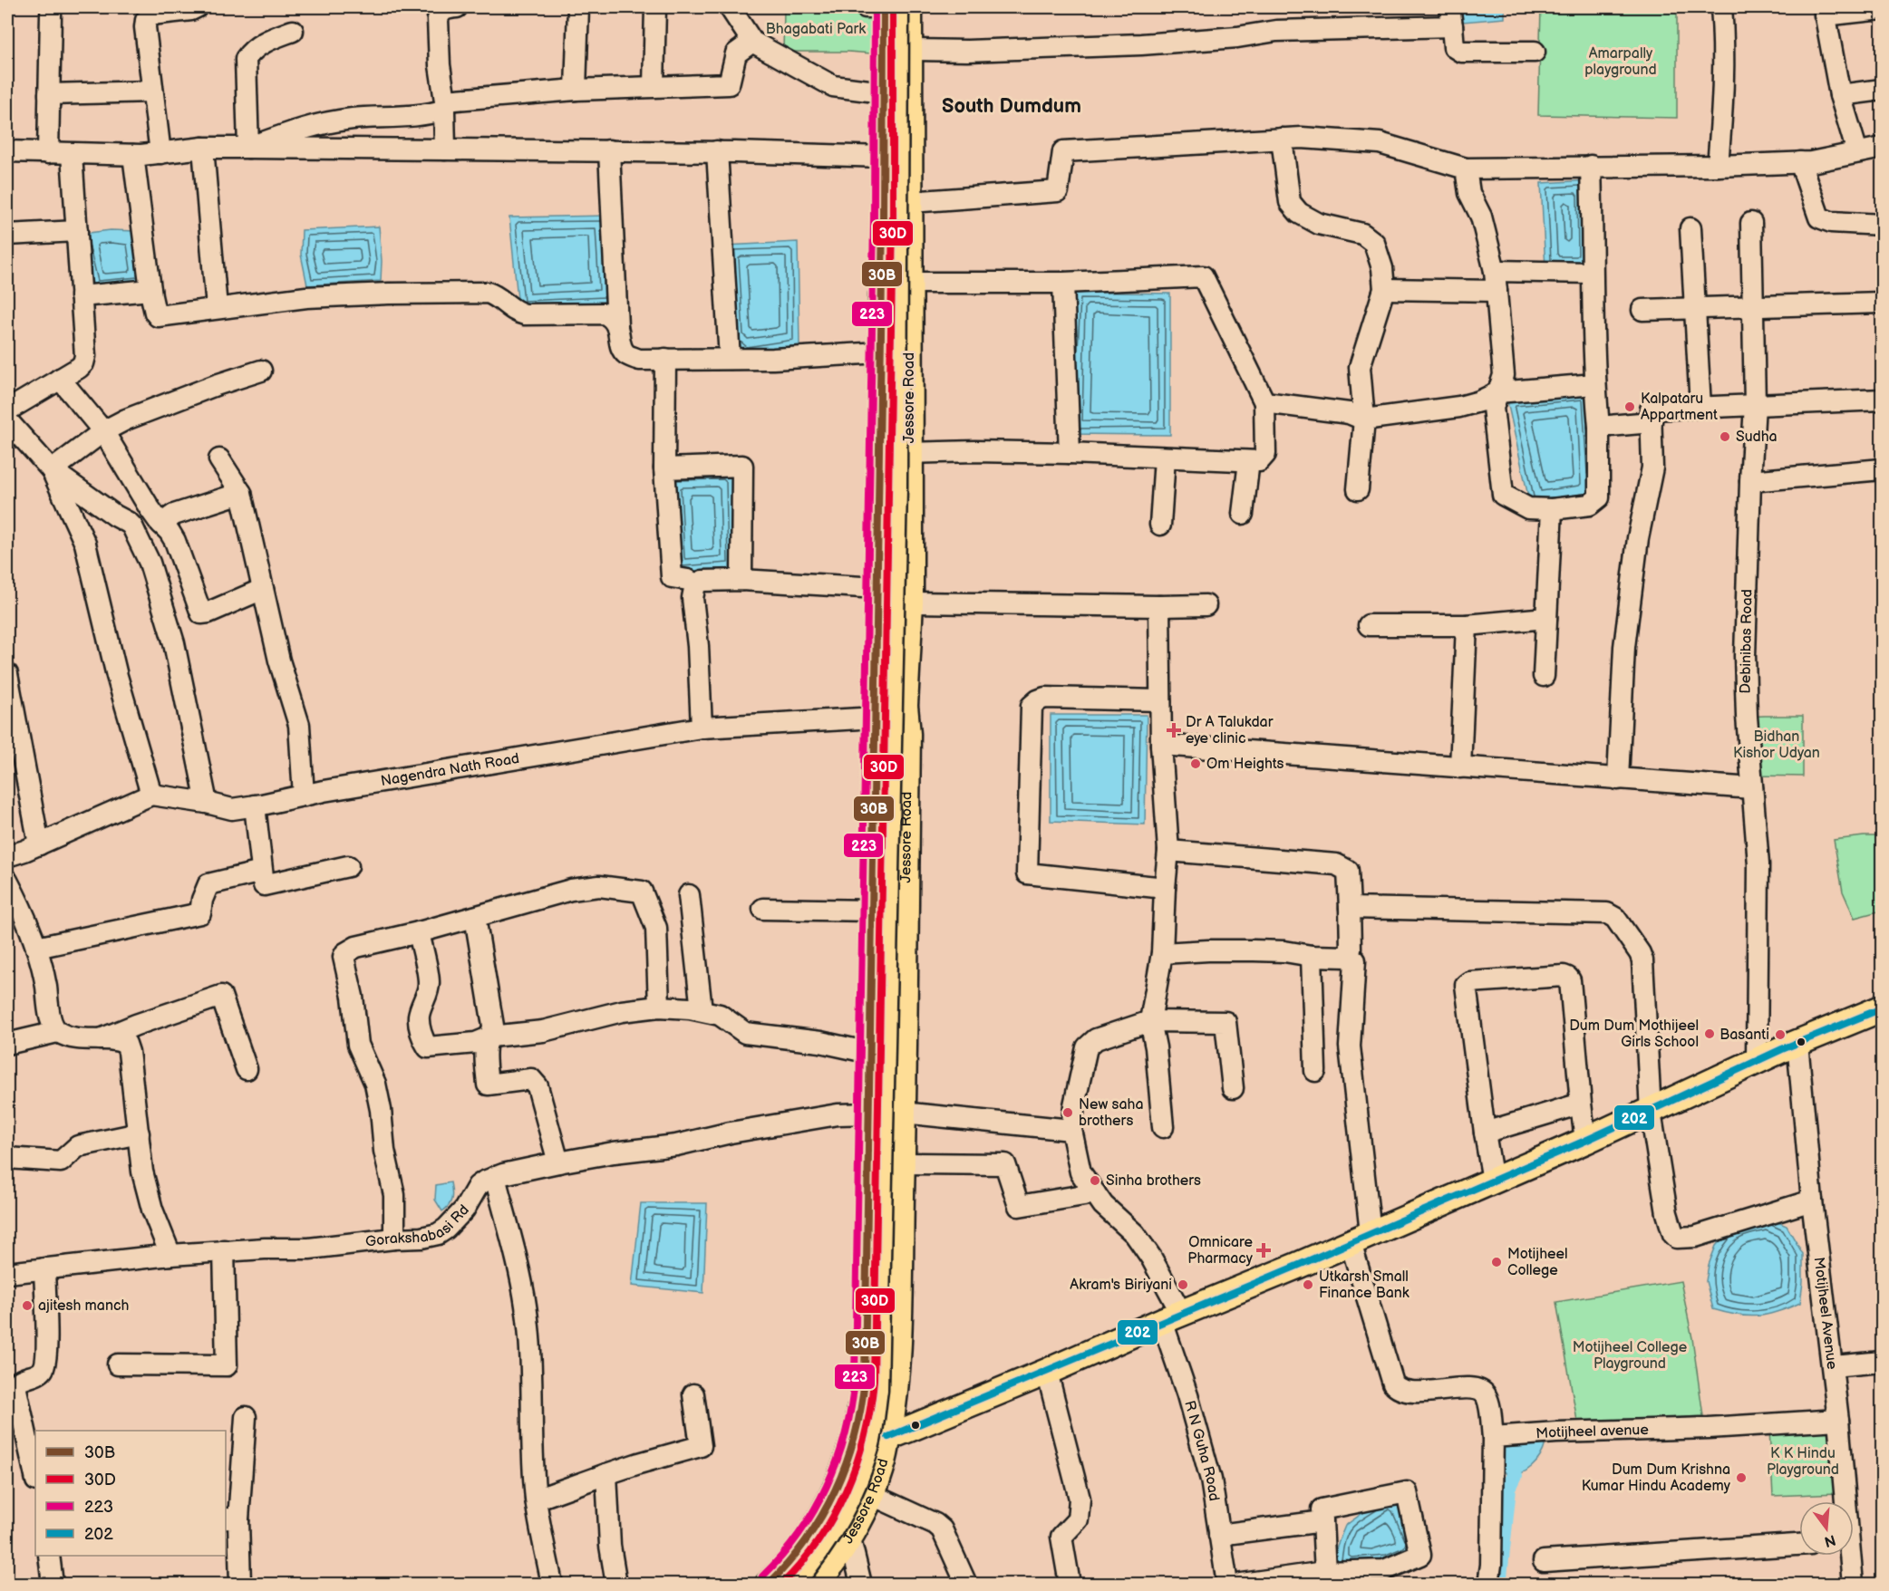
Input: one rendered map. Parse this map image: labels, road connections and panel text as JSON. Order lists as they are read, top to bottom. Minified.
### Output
{"streets":{"main road":["Jessore Road"],"street":["Debinibas Road","Nagendra Nath Road","Gorakshabasi Rd","Motijheel Avenue","Motijheel avenue","R N Guha Road"]},"crossings":[["Jessore Road","Nagendra Nath Road"],["Jessore Road","Gorakshabasi Rd"],["Gorakshabasi Rd","R N Guha Road"],["Motijheel Avenue","Motijheel avenue"]],"districts":["South Dumdum"],"parks":["Bhagabati Park","Amarpally playground","Bidhan Kishor Udyan","Motijheel College Playground","K K Hindu Playground"],"places":{"other":["Kalpataru Appartment","Sudha","Om Heights","Dum Dum Mothijeel Girls School","Basanti","New saha brothers","Sinha brothers","Motijheel College","Akram's Biriyani","Utkarsh Small Finance Bank","ajitesh manch","Dum Dum Krishna Kumar Hindu Academy"],"health":["Dr A Talukdar eye clinic","Omnicare Pharmacy"]},"lines":["transit line 30B","transit line 30D","transit line 223","transit line 202"],"legend":["30B","30D","223","202"],"north":"bottom"}
